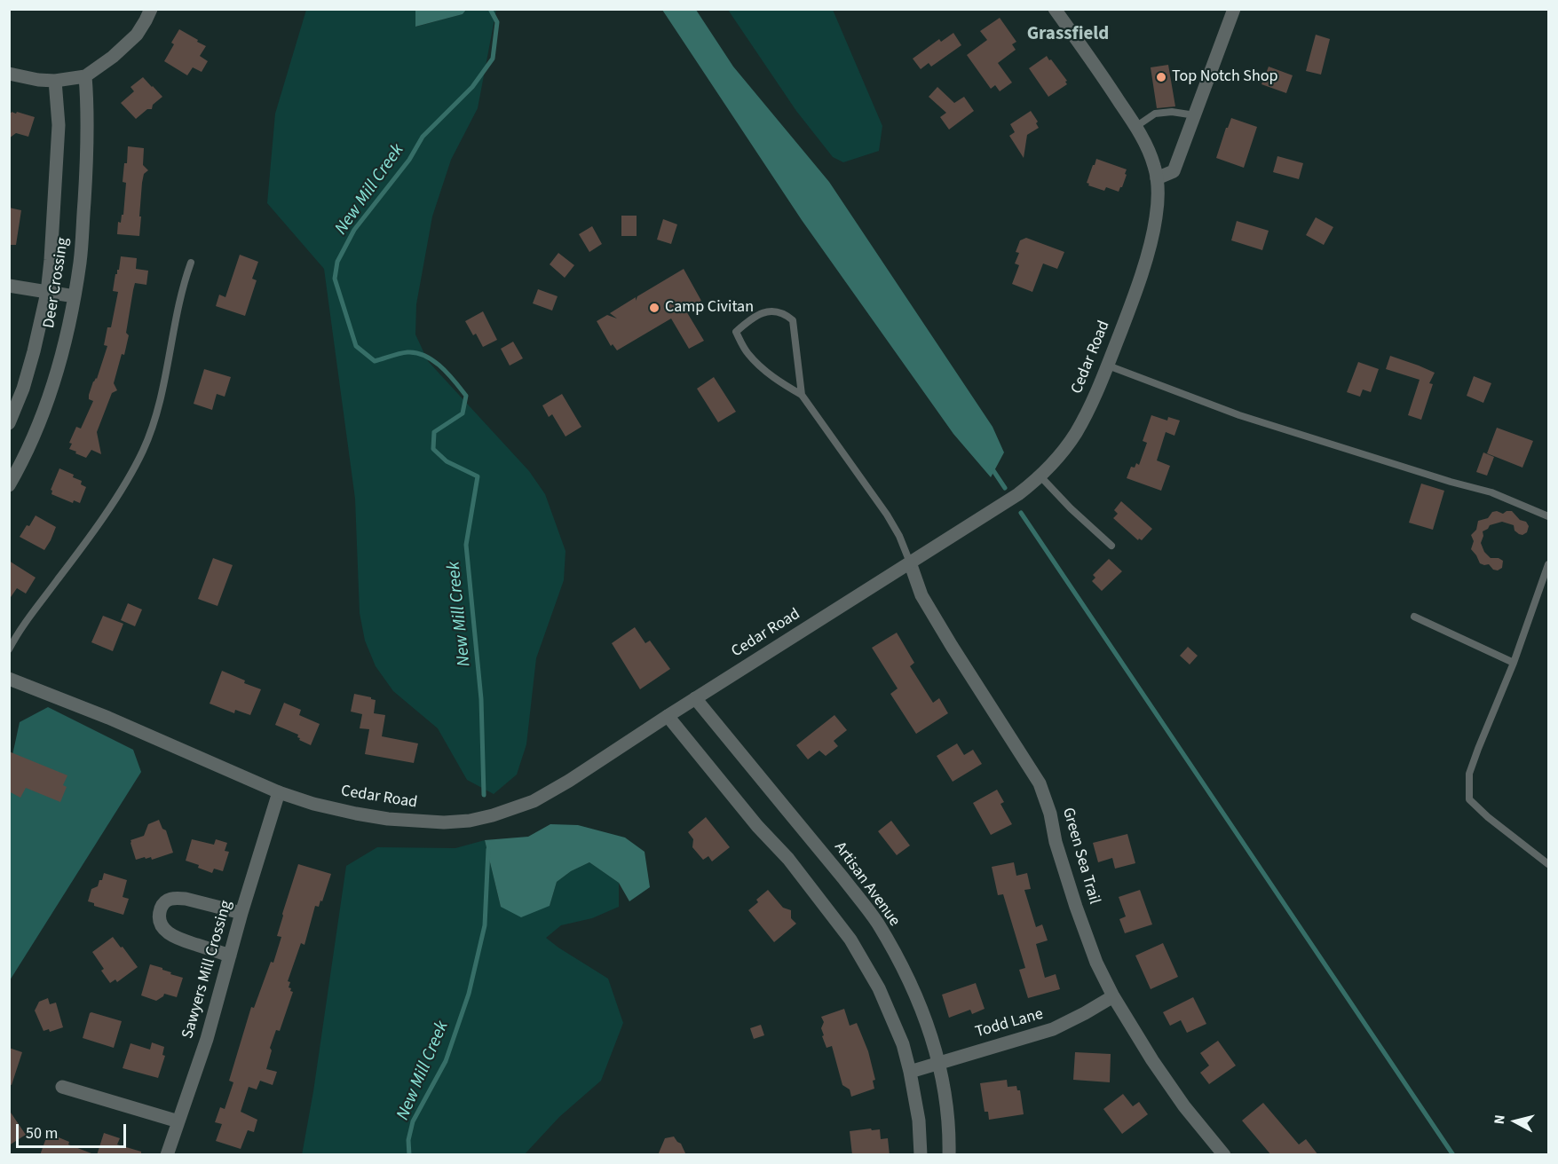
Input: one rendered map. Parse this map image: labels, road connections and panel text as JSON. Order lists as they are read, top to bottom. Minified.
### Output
{"streets":{"street":["Deer Crossing","Cedar Road","Green Sea Trail","Artisan Avenue","Sawyers Mill Crossing","Todd Lane"]},"crossings":[["Cedar Road","Green Sea Trail"],["Cedar Road","Artisan Avenue"],["Cedar Road","Sawyers Mill Crossing"],["Green Sea Trail","Todd Lane"],["Artisan Avenue","Todd Lane"]],"districts":["Grassfield"],"water":["New Mill Creek"],"places":["Top Notch Shop","Camp Civitan"],"scale_bar":"50 m","north":"left"}
